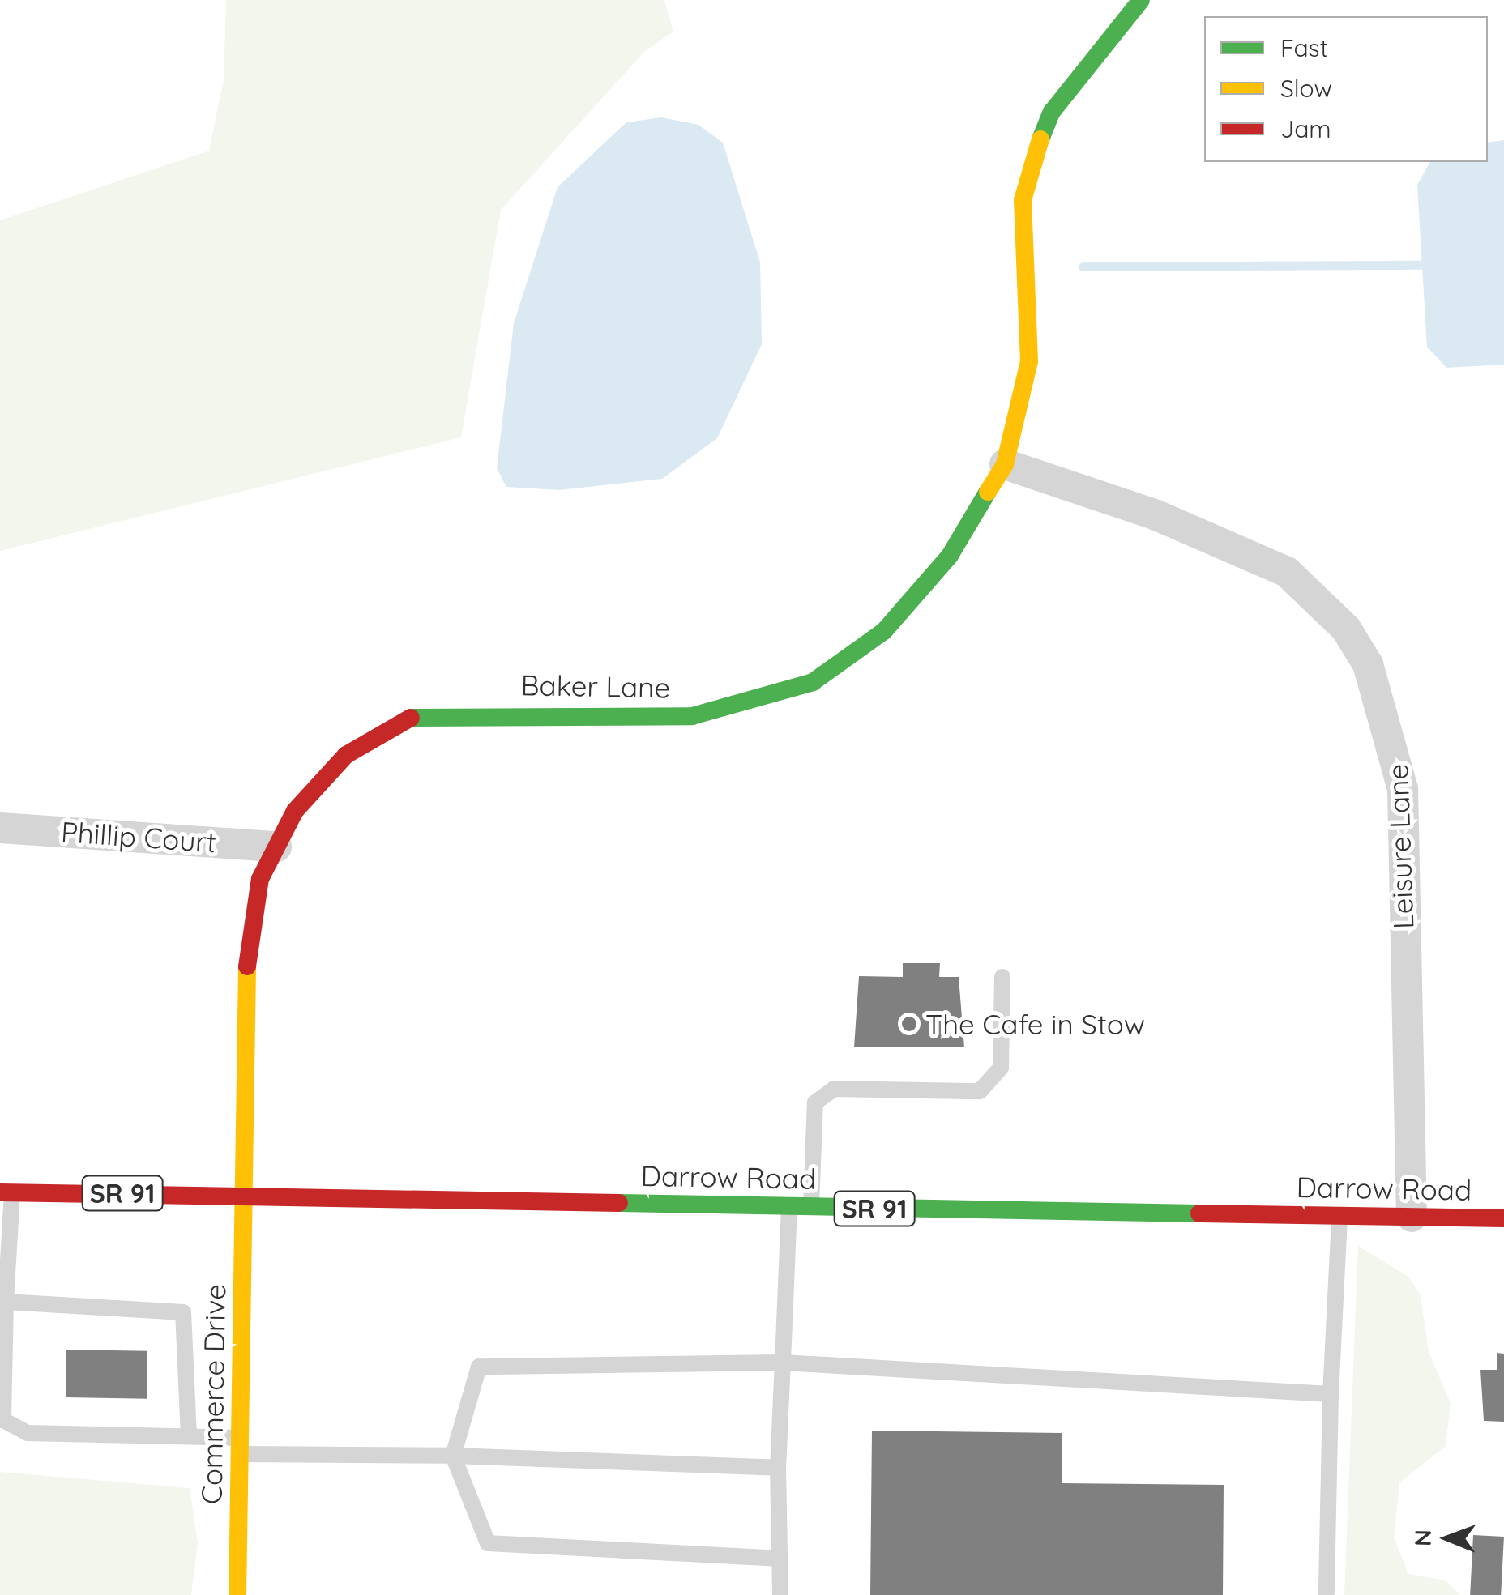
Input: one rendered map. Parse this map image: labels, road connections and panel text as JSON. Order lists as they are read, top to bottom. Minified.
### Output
{"streets":{"street":["Baker Lane","Phillip Court","Leisure Lane","Darrow Road","SR 91","Commerce Drive"]},"crossings":[["Baker Lane","Phillip Court"],["Baker Lane","Leisure Lane"],["Baker Lane","Darrow Road"],["Baker Lane","Commerce Drive"],["Leisure Lane","Darrow Road"],["Darrow Road","Commerce Drive"]],"places":["The Cafe in Stow"],"legend":["Fast","Slow","Jam"],"north":"left"}
